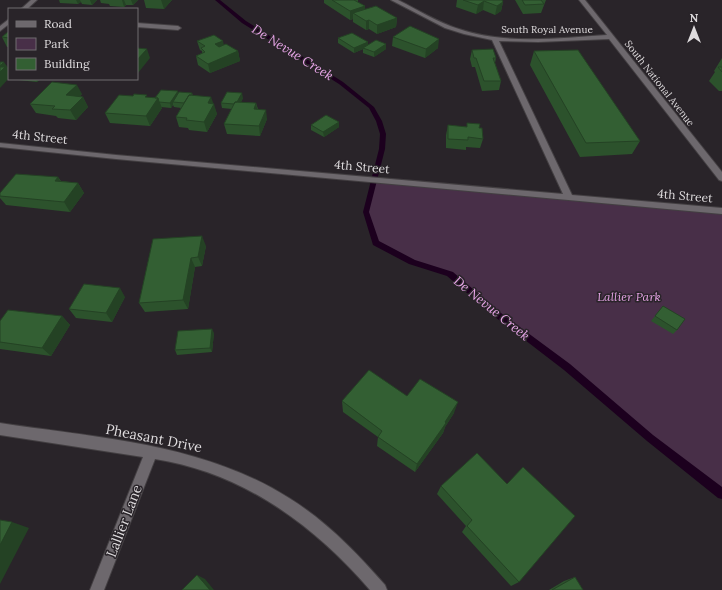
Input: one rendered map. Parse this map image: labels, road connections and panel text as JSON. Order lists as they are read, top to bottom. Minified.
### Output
{"streets":{"street":["South Royal Avenue","South National Avenue","4th Street","Pheasant Drive","Lallier Lane"]},"crossings":[["South Royal Avenue","South National Avenue"],["Pheasant Drive","Lallier Lane"]],"water":["De Nevue Creek"],"parks":["Lallier Park"],"legend":["Road","Park","Building"],"north":"top"}
